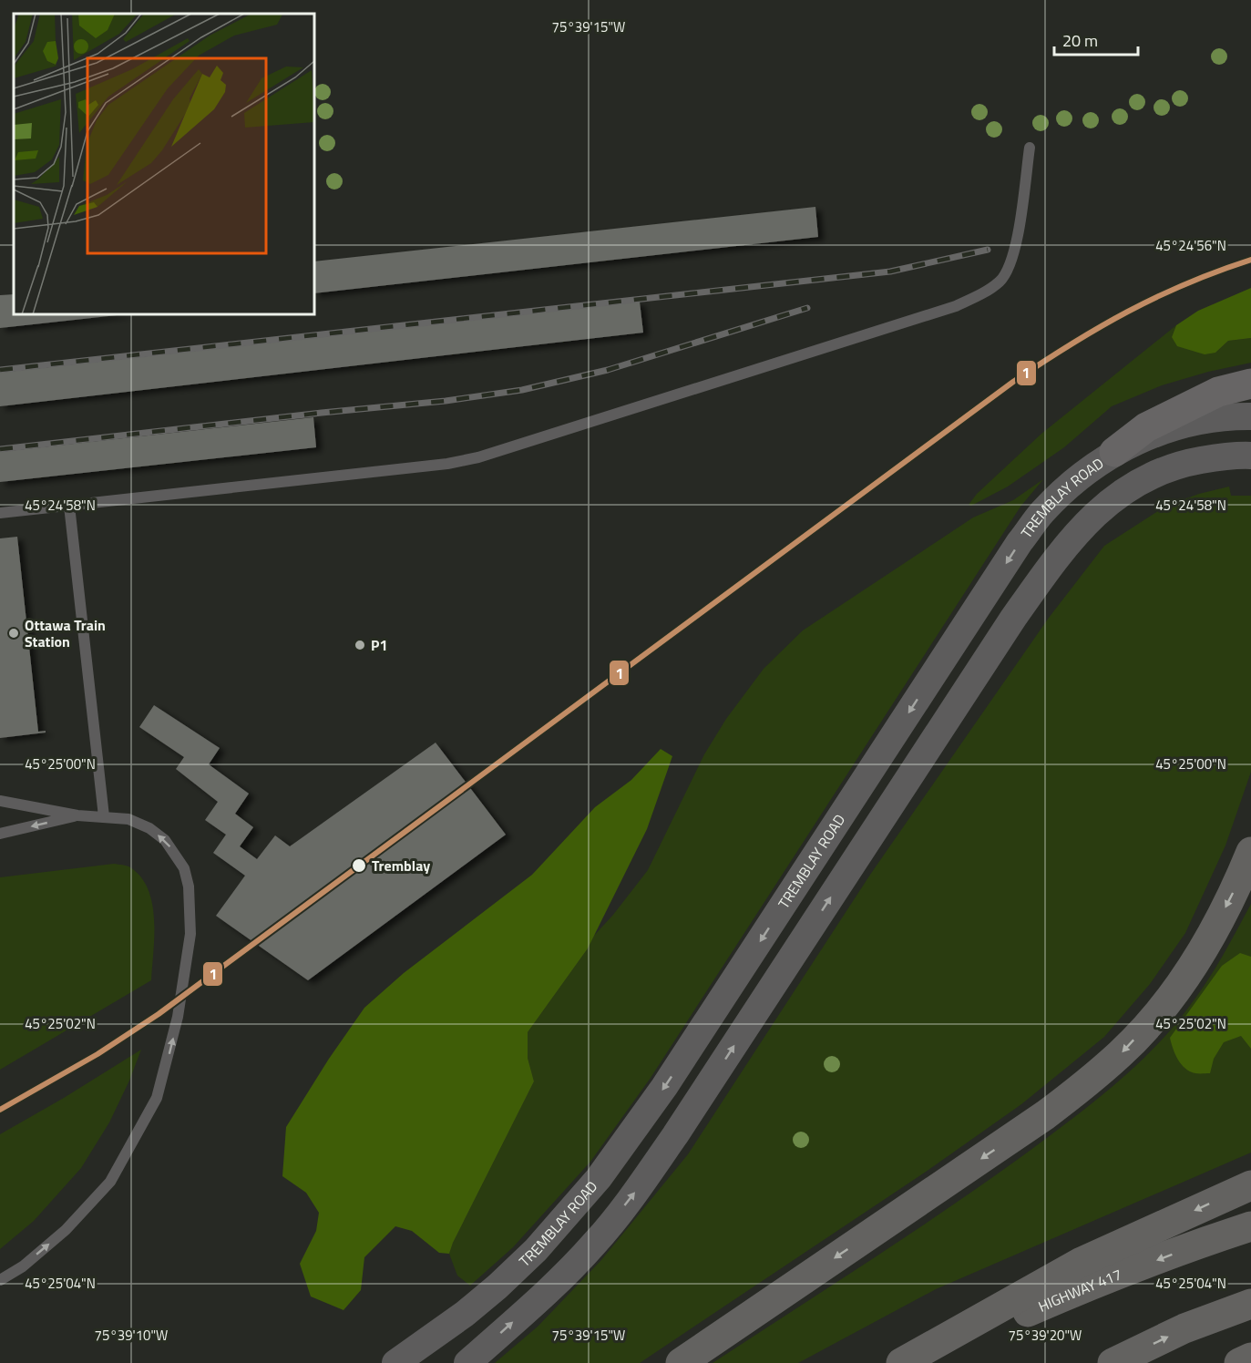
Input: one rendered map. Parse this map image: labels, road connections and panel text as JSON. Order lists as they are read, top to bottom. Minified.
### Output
{"streets":{"highway":["HIGHWAY 417"],"street":["TREMBLAY ROAD"]},"places":["Ottawa Train Station","P1","Tremblay"],"lines":["transit line 1"],"scale_bar":"20 m","coordinates":["75°39'15\"W","45°24'56\"N","45°24'58\"N","45°25'00\"N","45°25'02\"N","45°25'04\"N","75°39'10\"W","75°39'20\"W"]}
